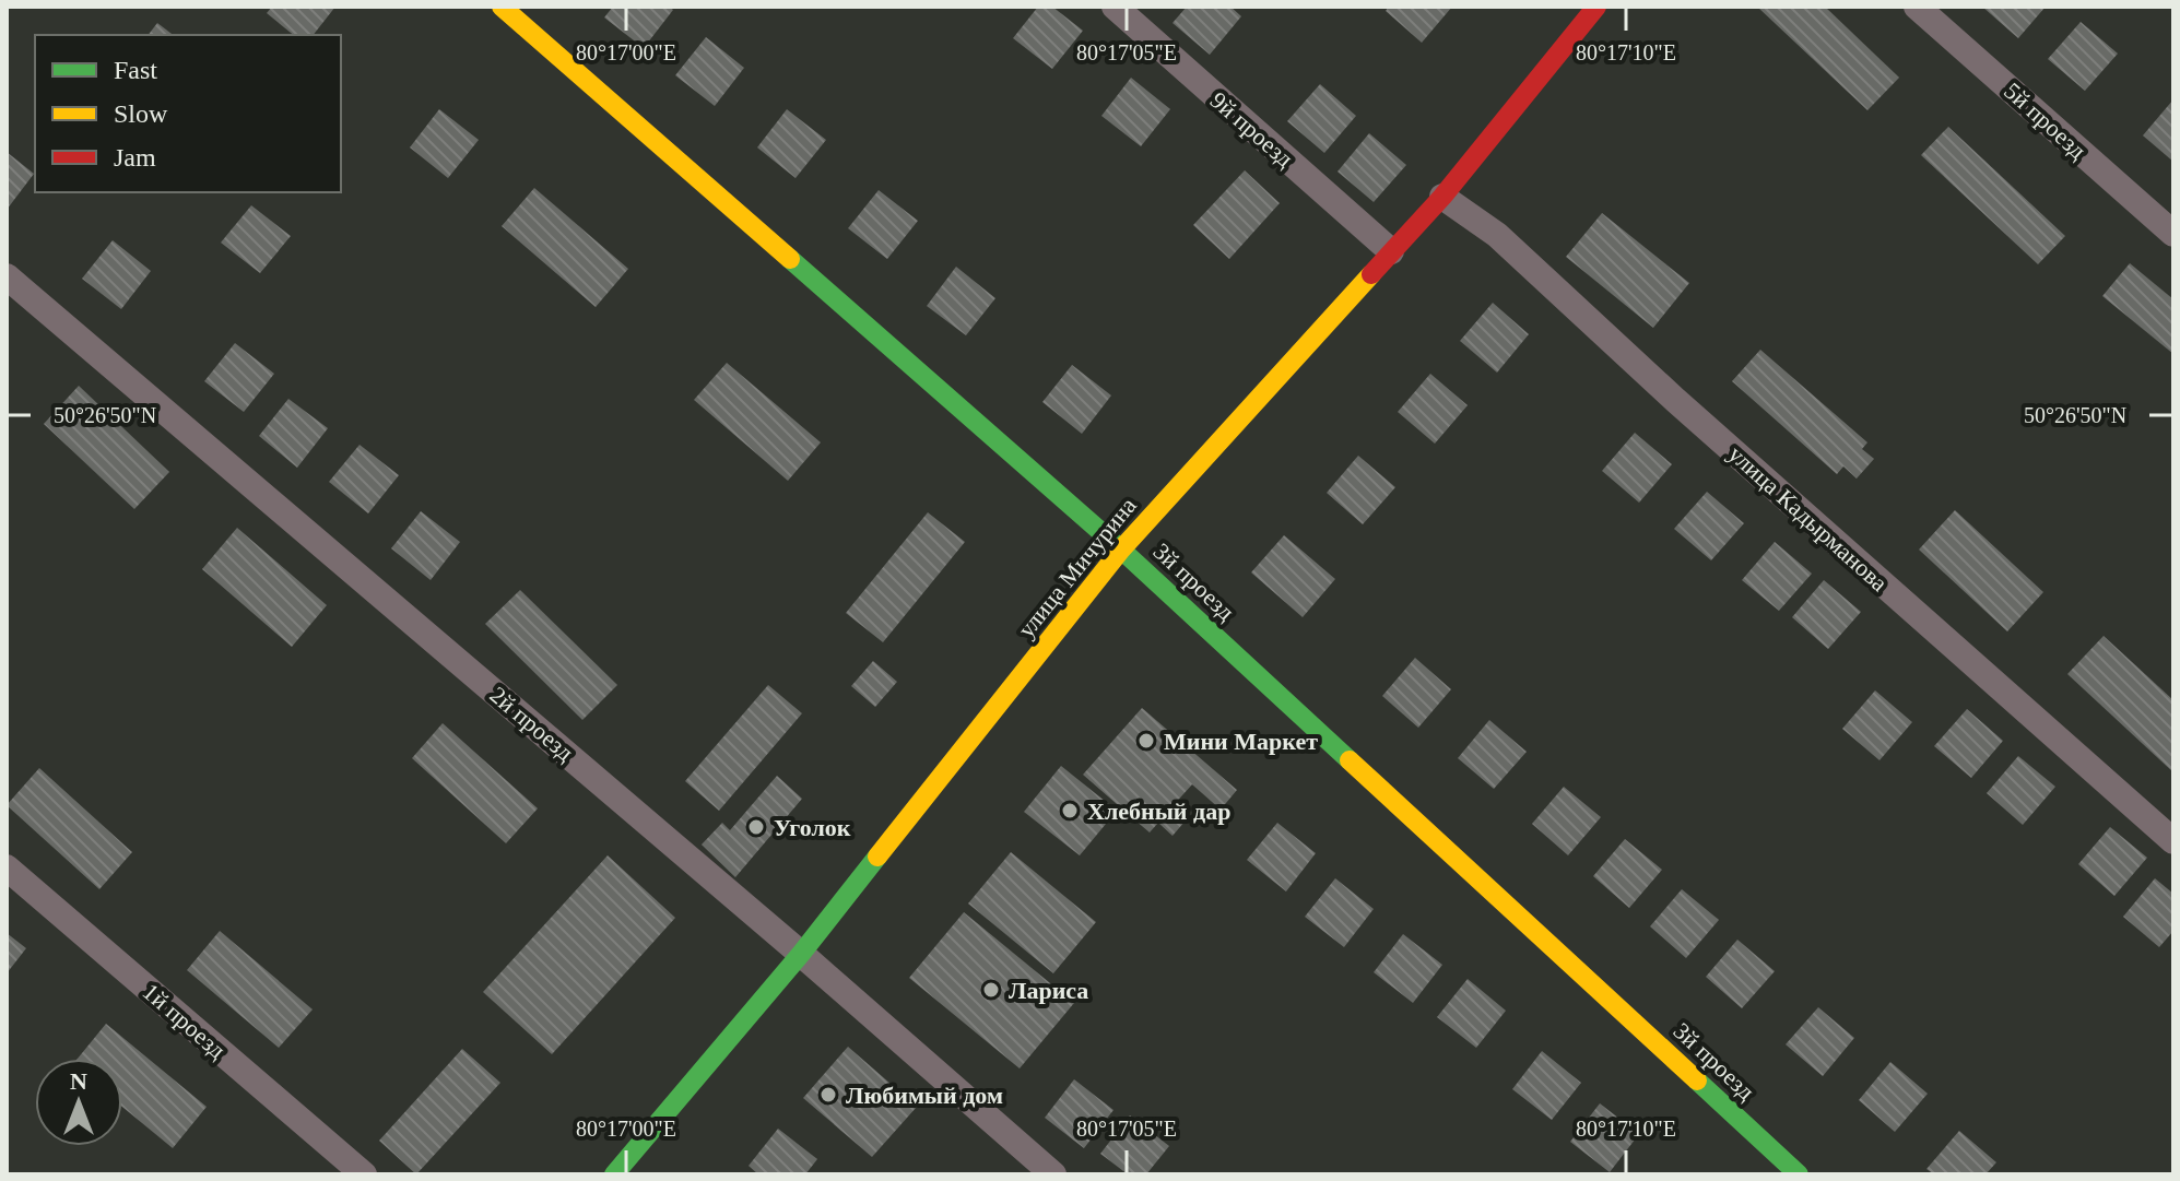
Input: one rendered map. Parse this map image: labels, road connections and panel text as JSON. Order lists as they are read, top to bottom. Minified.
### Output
{"streets":{"street":["5й проезд","9й проезд","улица Кадырманова","улица Мичурина","3й проезд","2й проезд","1й проезд"]},"crossings":[["9й проезд","улица Мичурина"],["улица Кадырманова","улица Мичурина"],["улица Мичурина","3й проезд"],["улица Мичурина","2й проезд"]],"places":["Мини Маркет","Хлебный дар","Уголок","Лариса","Любимый дом"],"legend":["Fast","Slow","Jam"],"north":"top","coordinates":["80°17'00\"E","80°17'05\"E","80°17'10\"E","50°26'50\"N"]}
